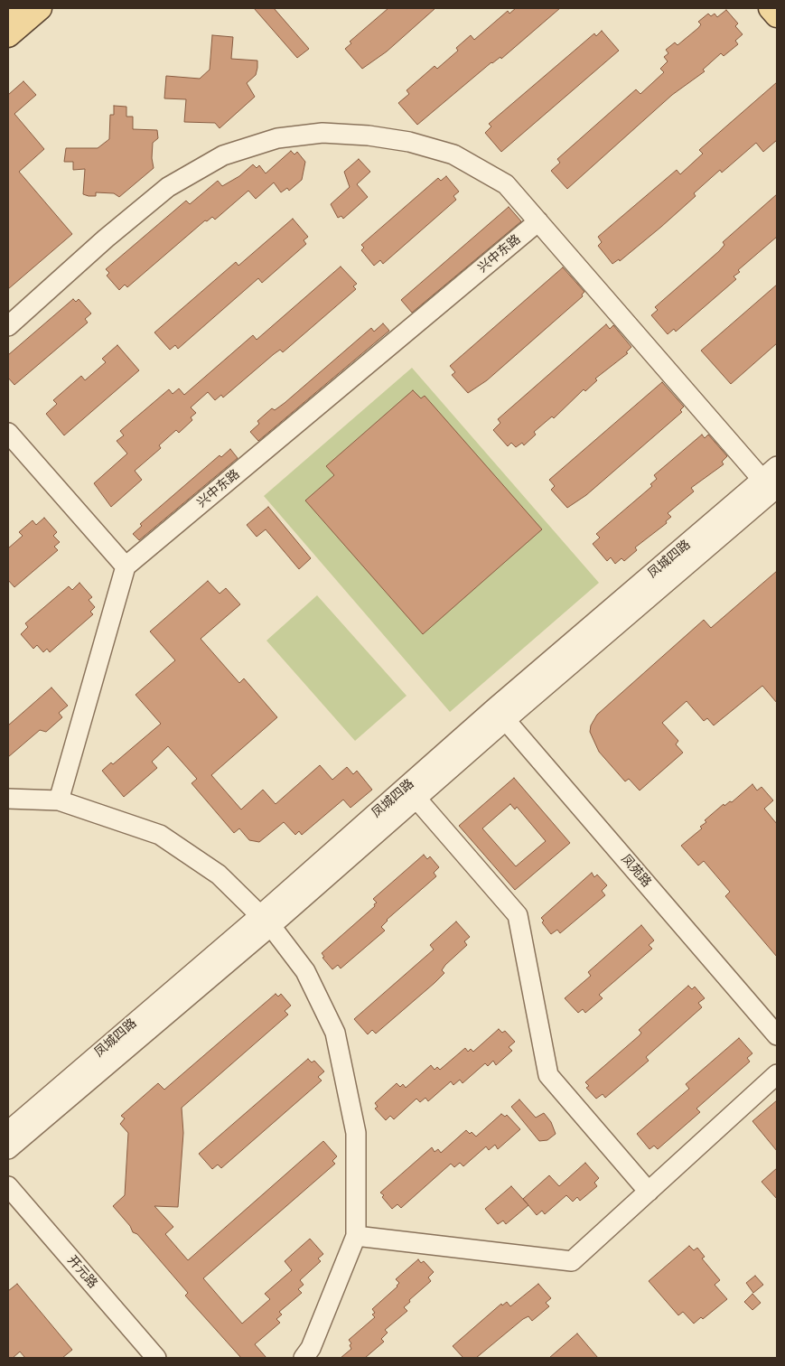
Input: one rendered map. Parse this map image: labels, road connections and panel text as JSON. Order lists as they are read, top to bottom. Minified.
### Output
{"streets":{"street":["兴中东路","凤城四路","凤苑路","开元路"]},"crossings":[["凤城四路","凤苑路"]]}
